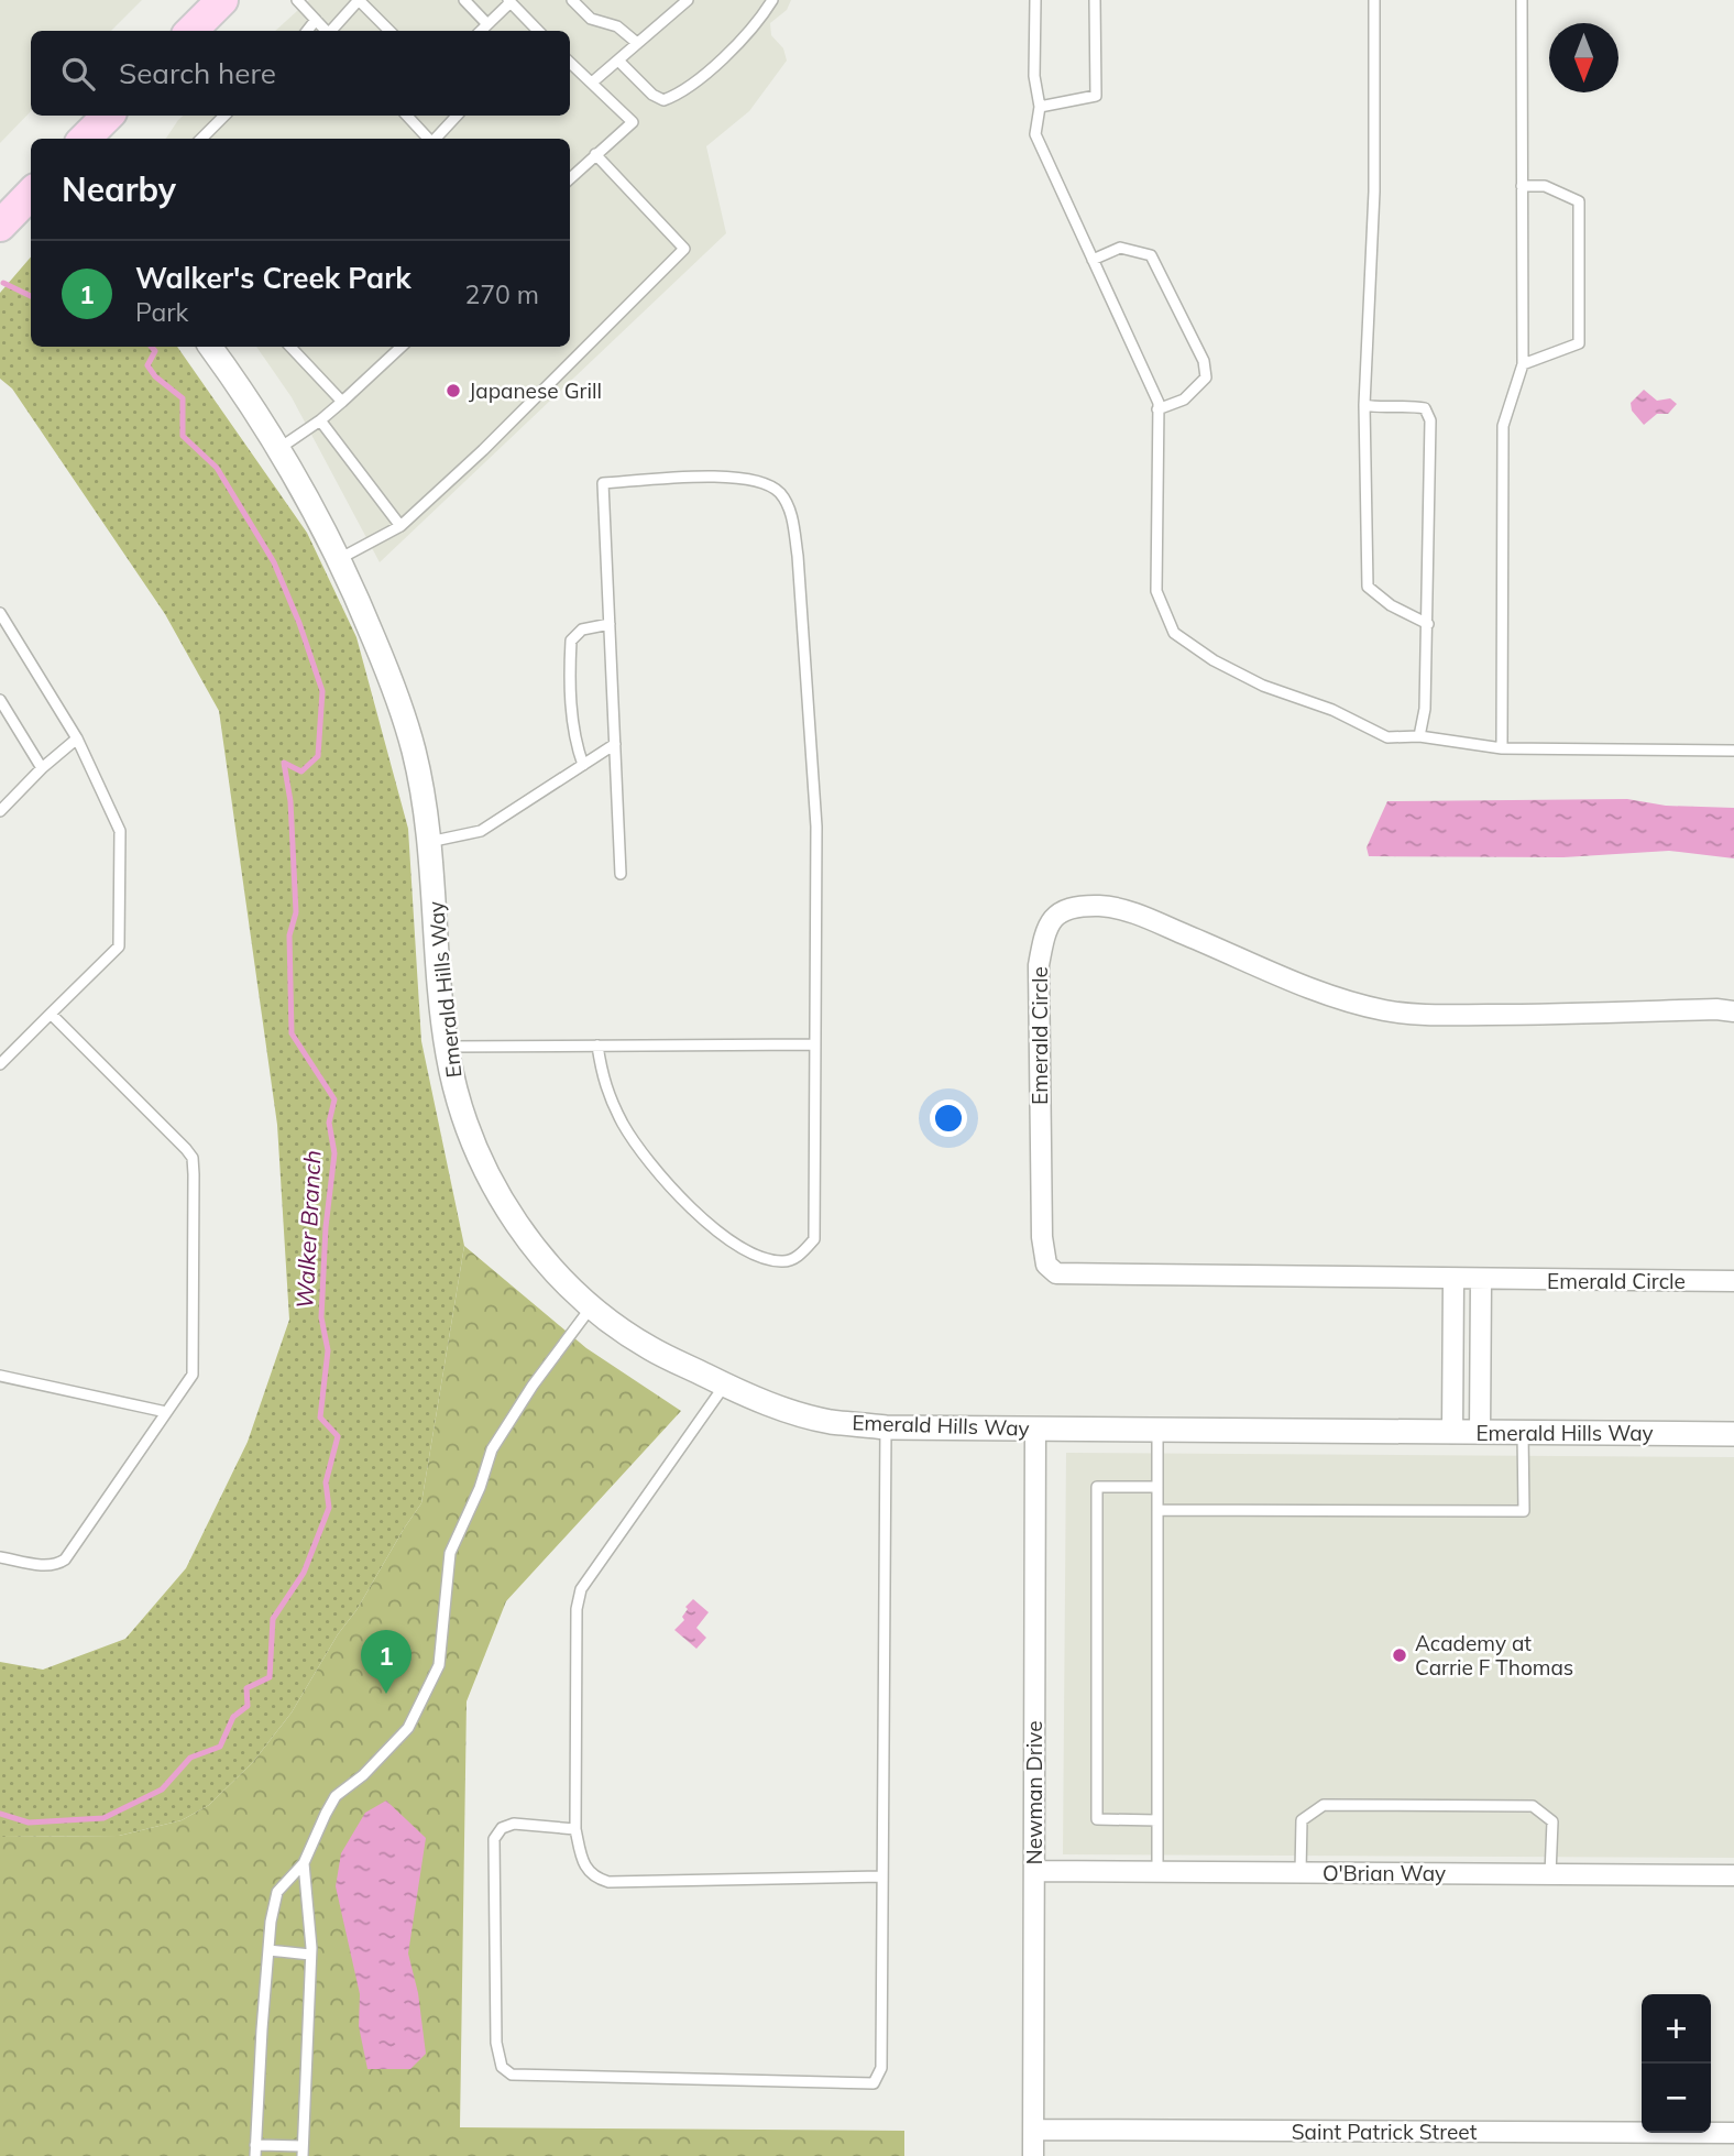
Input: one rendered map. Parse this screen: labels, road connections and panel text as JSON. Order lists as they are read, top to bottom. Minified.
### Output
{"streets":{"street":["Emerald Hills Way","Emerald Circle","Newman Drive","O'Brian Way","Saint Patrick Street"]},"crossings":[["Emerald Hills Way","Newman Drive"],["Newman Drive","O'Brian Way"],["Newman Drive","Saint Patrick Street"]],"water":["Walker Branch"],"places":["Japanese Grill","Academy at Carrie F Thomas"],"north":"bottom","page":{"search":"Search here","heading":"Nearby","list":[{"mark":"1","name":"Walker's Creek Park","note":"Park","value":"270 m"}],"pins":"1","map_buttons":["+","−"]}}
